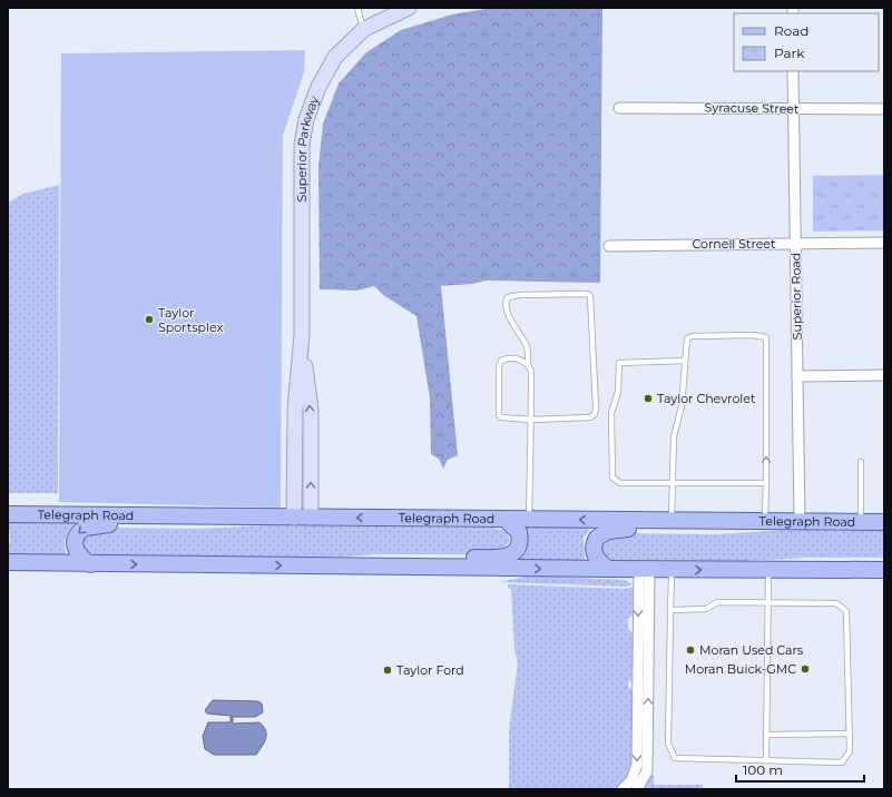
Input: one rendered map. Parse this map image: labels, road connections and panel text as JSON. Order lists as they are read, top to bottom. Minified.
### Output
{"streets":{"main road":["Superior Parkway","Telegraph Road"],"street":["Syracuse Street","Cornell Street","Superior Road"]},"crossings":[["Syracuse Street","Superior Road"],["Superior Parkway","Telegraph Road"],["Cornell Street","Superior Road"],["Superior Road","Telegraph Road"]],"places":["Taylor Sportsplex","Taylor Chevrolet","Moran Used Cars","Moran Buick-GMC","Taylor Ford"],"legend":["Road","Park"],"scale_bar":"100 m"}
